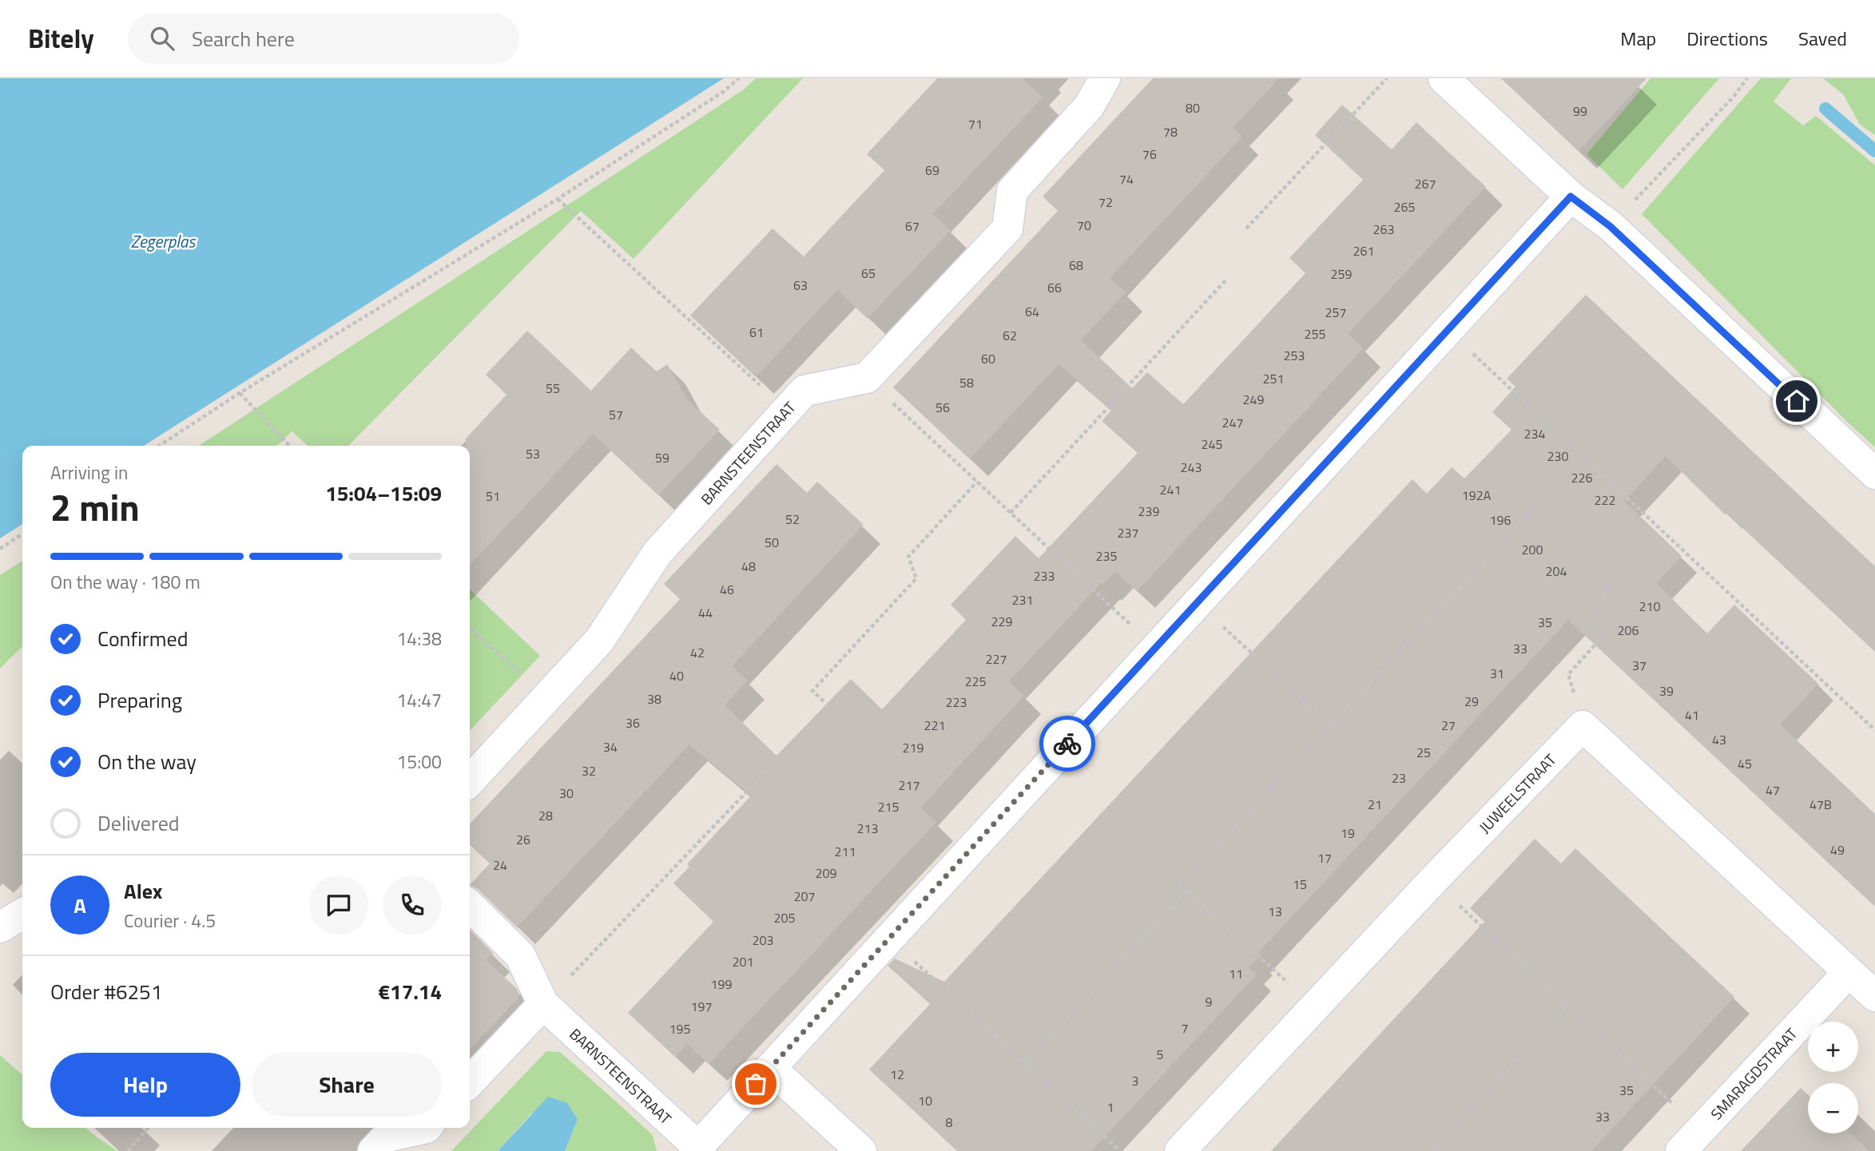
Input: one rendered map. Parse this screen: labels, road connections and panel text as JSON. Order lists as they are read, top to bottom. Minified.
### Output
{"streets":{"street":["BARNSTEENSTRAAT","JUWEELSTRAAT","SMARAGDSTRAAT"]},"water":["Zegerplas"],"house_numbers":["80","99","71","78","76","69","74","267","72","265","70","67","263","261","68","65","259","63","66","64","257","61","255","62","253","60","251","58","55","249","56","57","247","234","245","53","230","59","243","226","241","192A","51","222","239","52","196","237","50","200","235","48","204","233","46","231","210","44","229","35","206","33","42","227","37","31","40","225","39","38","29","223","41","36","221","27","43","34","219","25","45","32","23","217","47","30","21","47B","215","28","213","19","26","49","211","17","24","209","15","207","13","205","203","201","11","199","9","197","7","195","5","12","3","35","10","1","33","8"],"page":{"header":"Bitely","search":"Search here","nav":["Map","Directions","Saved"],"heading":["2 min","Arriving in","15:04–15:09"],"panel":["Alex","Courier · 4.5","Order #6251","€17.14"],"bar":"On the way · 180 m","list":[["Confirmed","14:38"],["Preparing","14:47"],["On the way","15:00"],"Delivered"],"round":"A","map_buttons":["+","−"],"buttons":["Help","Share"]}}
